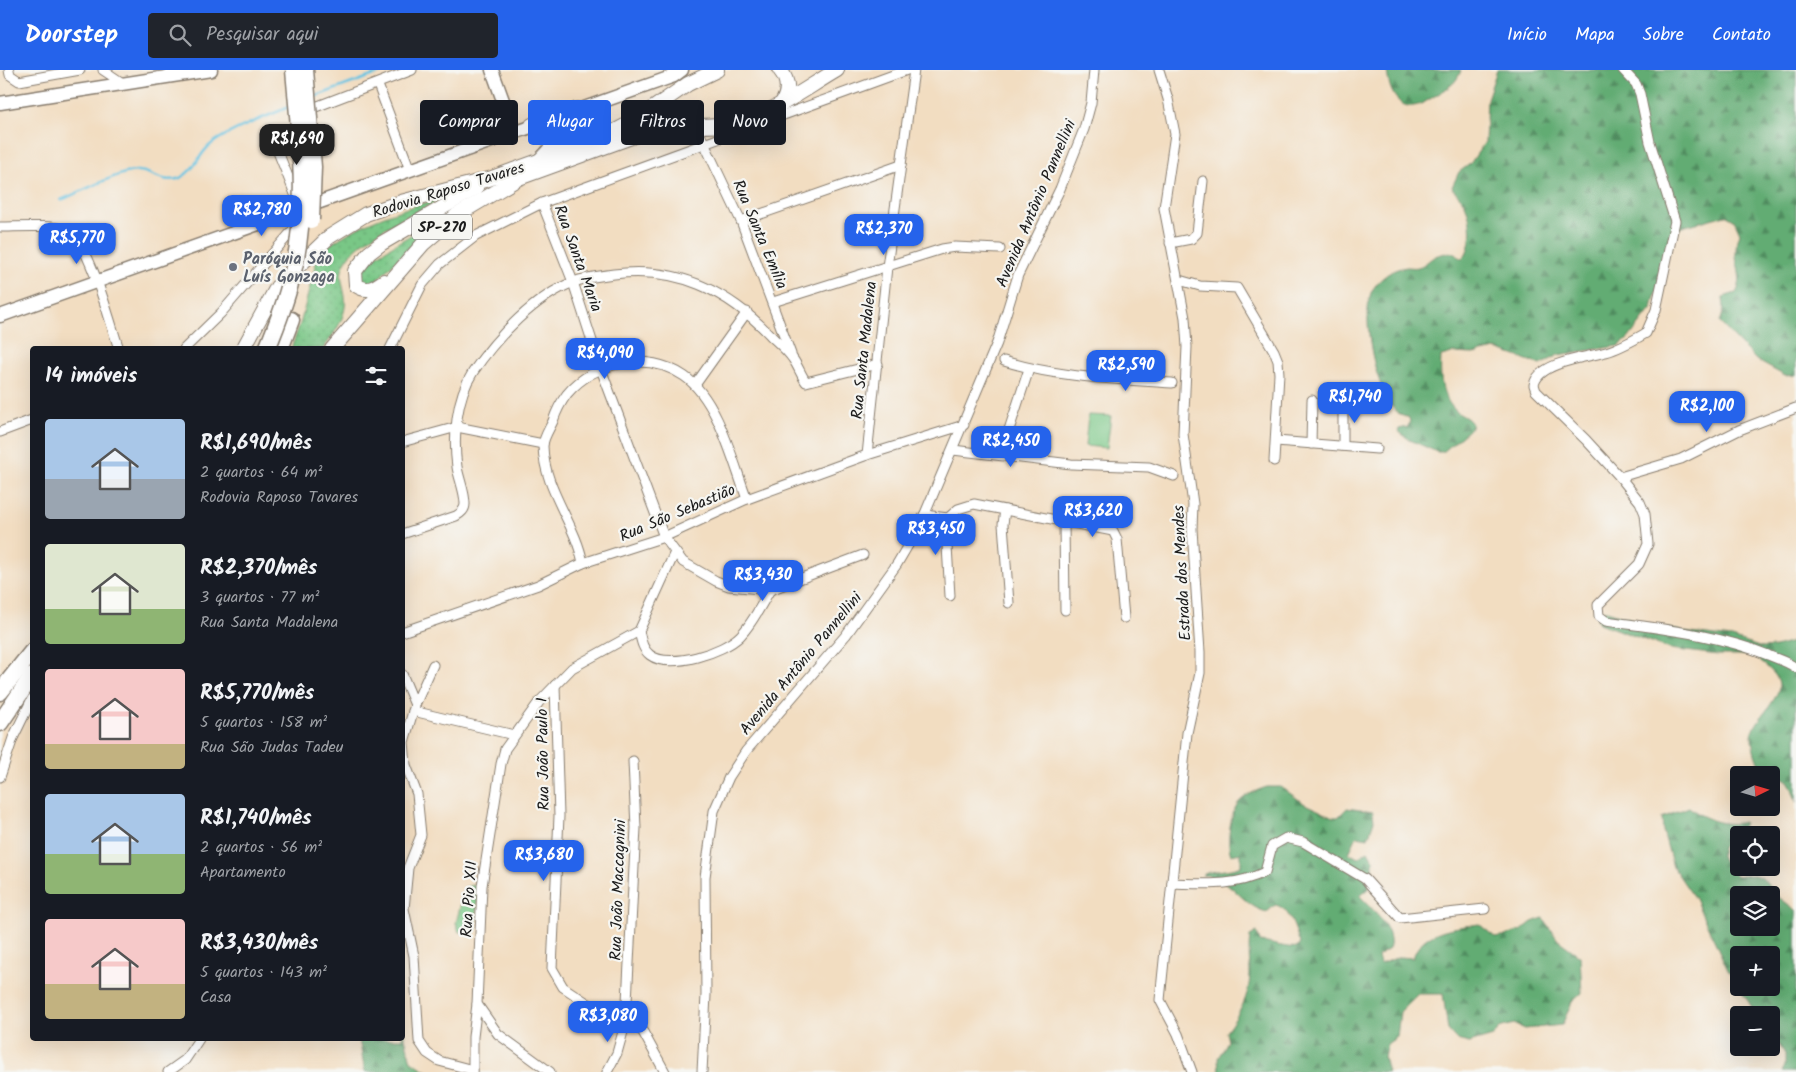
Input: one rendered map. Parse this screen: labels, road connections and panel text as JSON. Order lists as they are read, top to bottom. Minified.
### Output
{"streets":{"main road":["Rodovia Raposo Tavares","SP-270"],"street":["Avenida Antônio Pannellini","Rua Santa Emília","Rua Santa Maria","Rua Santa Madalena","Rua São Sebastião","Estrada dos Mendes","Rua João Paulo I","Rua João Maccagnini","Rua Pio XII"]},"crossings":[["Rodovia Raposo Tavares","SP-270"],["Avenida Antônio Pannellini","Rua São Sebastião"],["Rua Santa Maria","Rua São Sebastião"],["Rua Santa Madalena","Rua São Sebastião"],["Rua João Paulo I","Rua João Maccagnini"],["Rua João Paulo I","Rua Pio XII"]],"places":["Paróquia São Luís Gonzaga"],"north":"right","page":{"header":"Doorstep","search":"Pesquisar aqui","nav":["Início","Mapa","Sobre","Contato"],"chip":["Comprar","Alugar","Filtros","Novo"],"price":["R$1,690","R$2,780","R$2,370","R$5,770","R$4,090","R$2,590","R$1,740","R$2,100","R$2,450","R$3,620","R$3,450","R$3,430","R$3,680","R$3,080"],"heading":"14 imóveis","list":[{"name":"R$1,690/mês","note":"2 quartos · 64 m² · Rodovia Raposo Tavares"},{"name":"R$2,370/mês","note":"3 quartos · 77 m² · Rua Santa Madalena"},{"name":"R$5,770/mês","note":"5 quartos · 158 m² · Rua São Judas Tadeu"},{"name":"R$1,740/mês","note":"2 quartos · 56 m² · Apartamento"},{"name":"R$3,430/mês","note":"5 quartos · 143 m² · Casa"}],"map_buttons":["+","−"]}}
